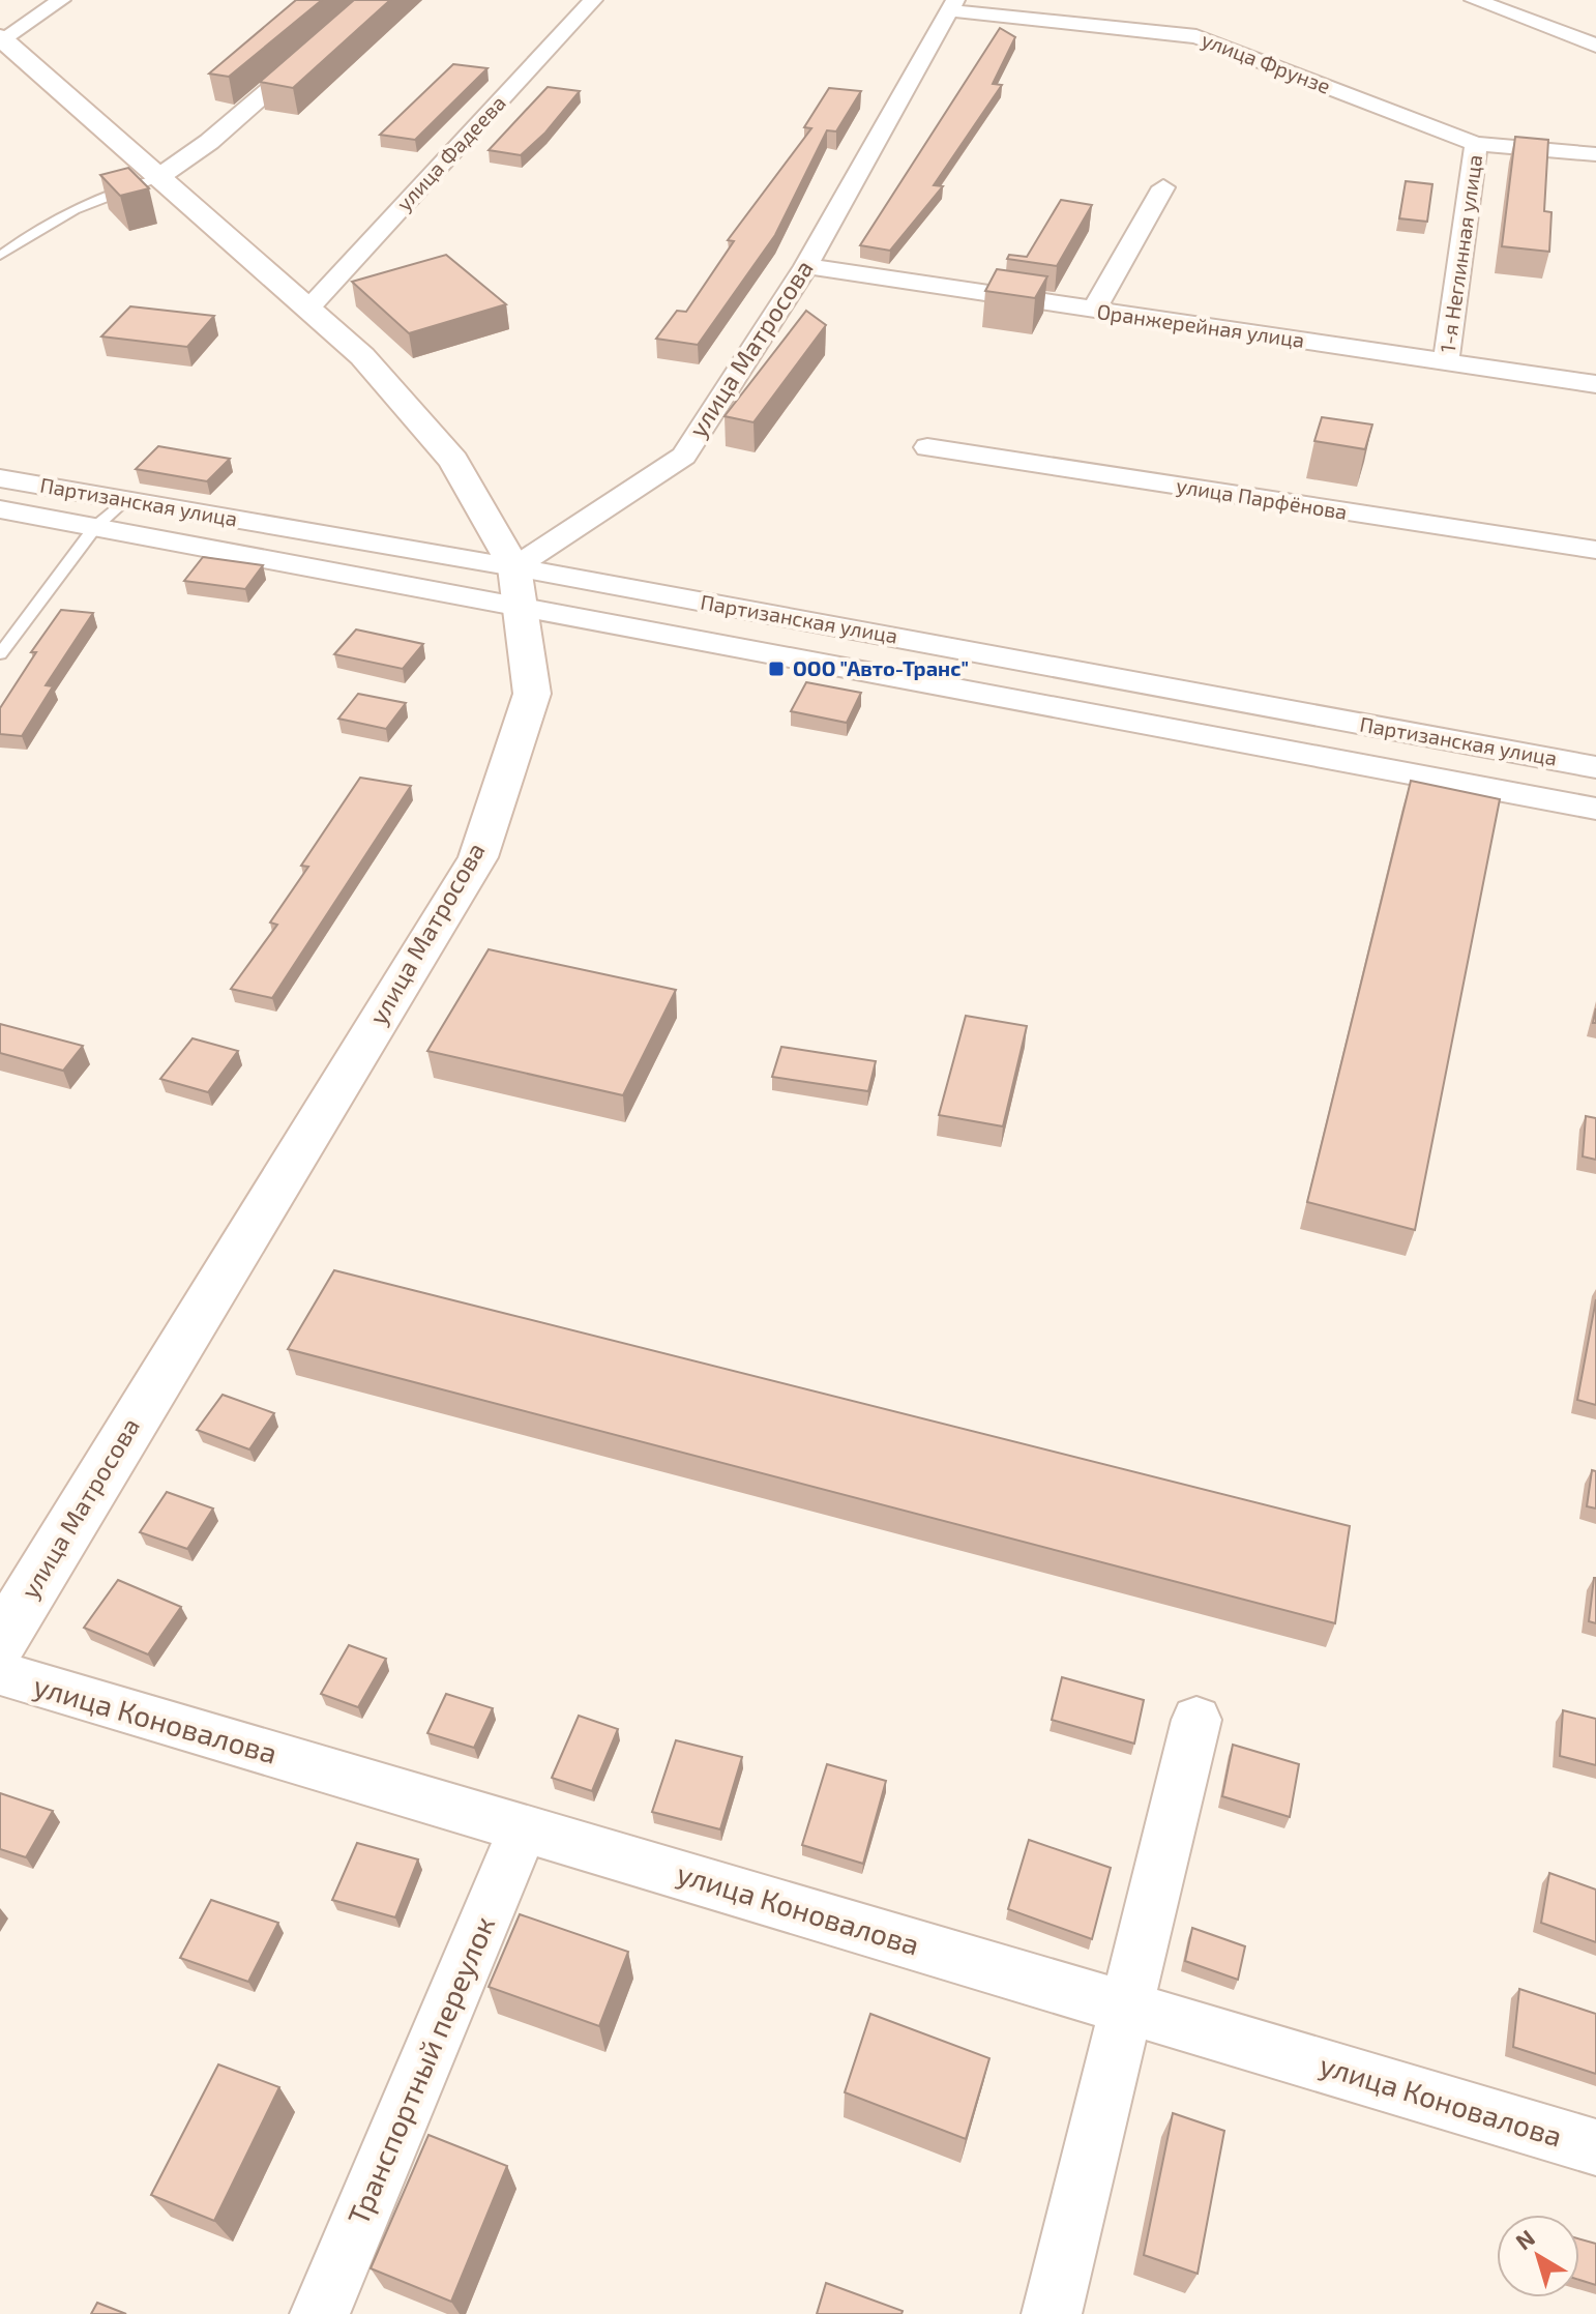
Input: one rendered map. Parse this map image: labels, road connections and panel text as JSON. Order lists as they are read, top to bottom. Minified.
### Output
{"streets":{"main road":["улица Матросова"],"street":["улица Фрунзе","улица Фадеева","1-я Неглинная улица","Оранжерейная улица","улица Парфёнова","Партизанская улица","улица Коновалова","Транспортный переулок"]},"crossings":[["улица Фрунзе","1-я Неглинная улица"],["улица Фрунзе","улица Матросова"],["1-я Неглинная улица","Оранжерейная улица"],["Оранжерейная улица","улица Матросова"],["улица Матросова","Партизанская улица"],["улица Коновалова","Транспортный переулок"]],"places":{"transit":["ООО \"Авто-Транс\""]},"north":"top left"}
